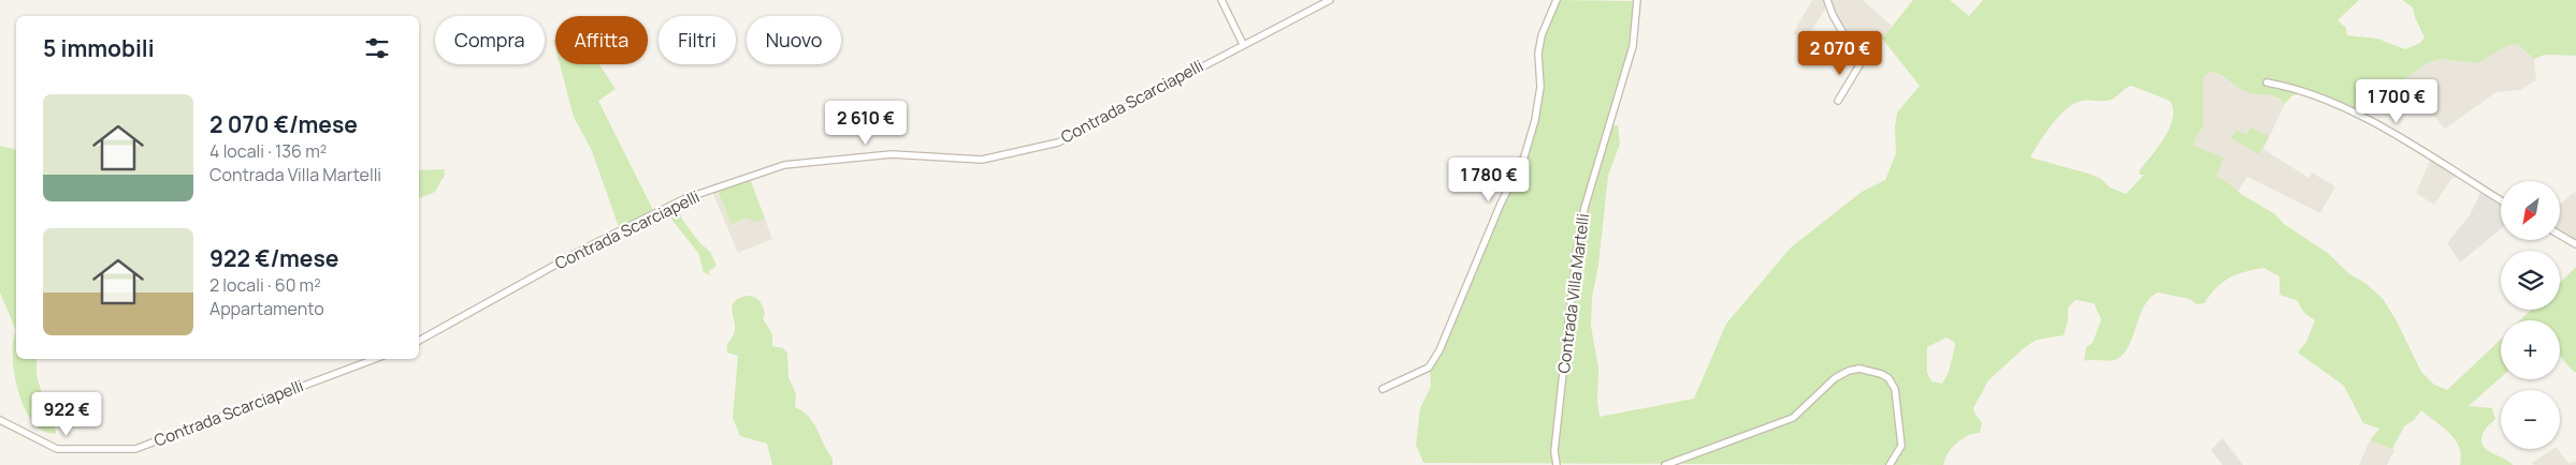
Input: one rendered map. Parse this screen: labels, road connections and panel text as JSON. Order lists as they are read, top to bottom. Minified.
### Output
{"streets":{"street":["Contrada Scarciapelli","Contrada Villa Martelli"]},"north":"bottom left","page":{"chip":["Compra","Affitta","Filtri","Nuovo"],"heading":"5 immobili","price":["2 070 €","1 700 €","2 610 €","1 780 €","922 €"],"list":[{"name":"2 070 €/mese","note":"4 locali · 136 m² · Contrada Villa Martelli"},{"name":"922 €/mese","note":"2 locali · 60 m² · Appartamento"}],"map_buttons":["+","−"]}}
